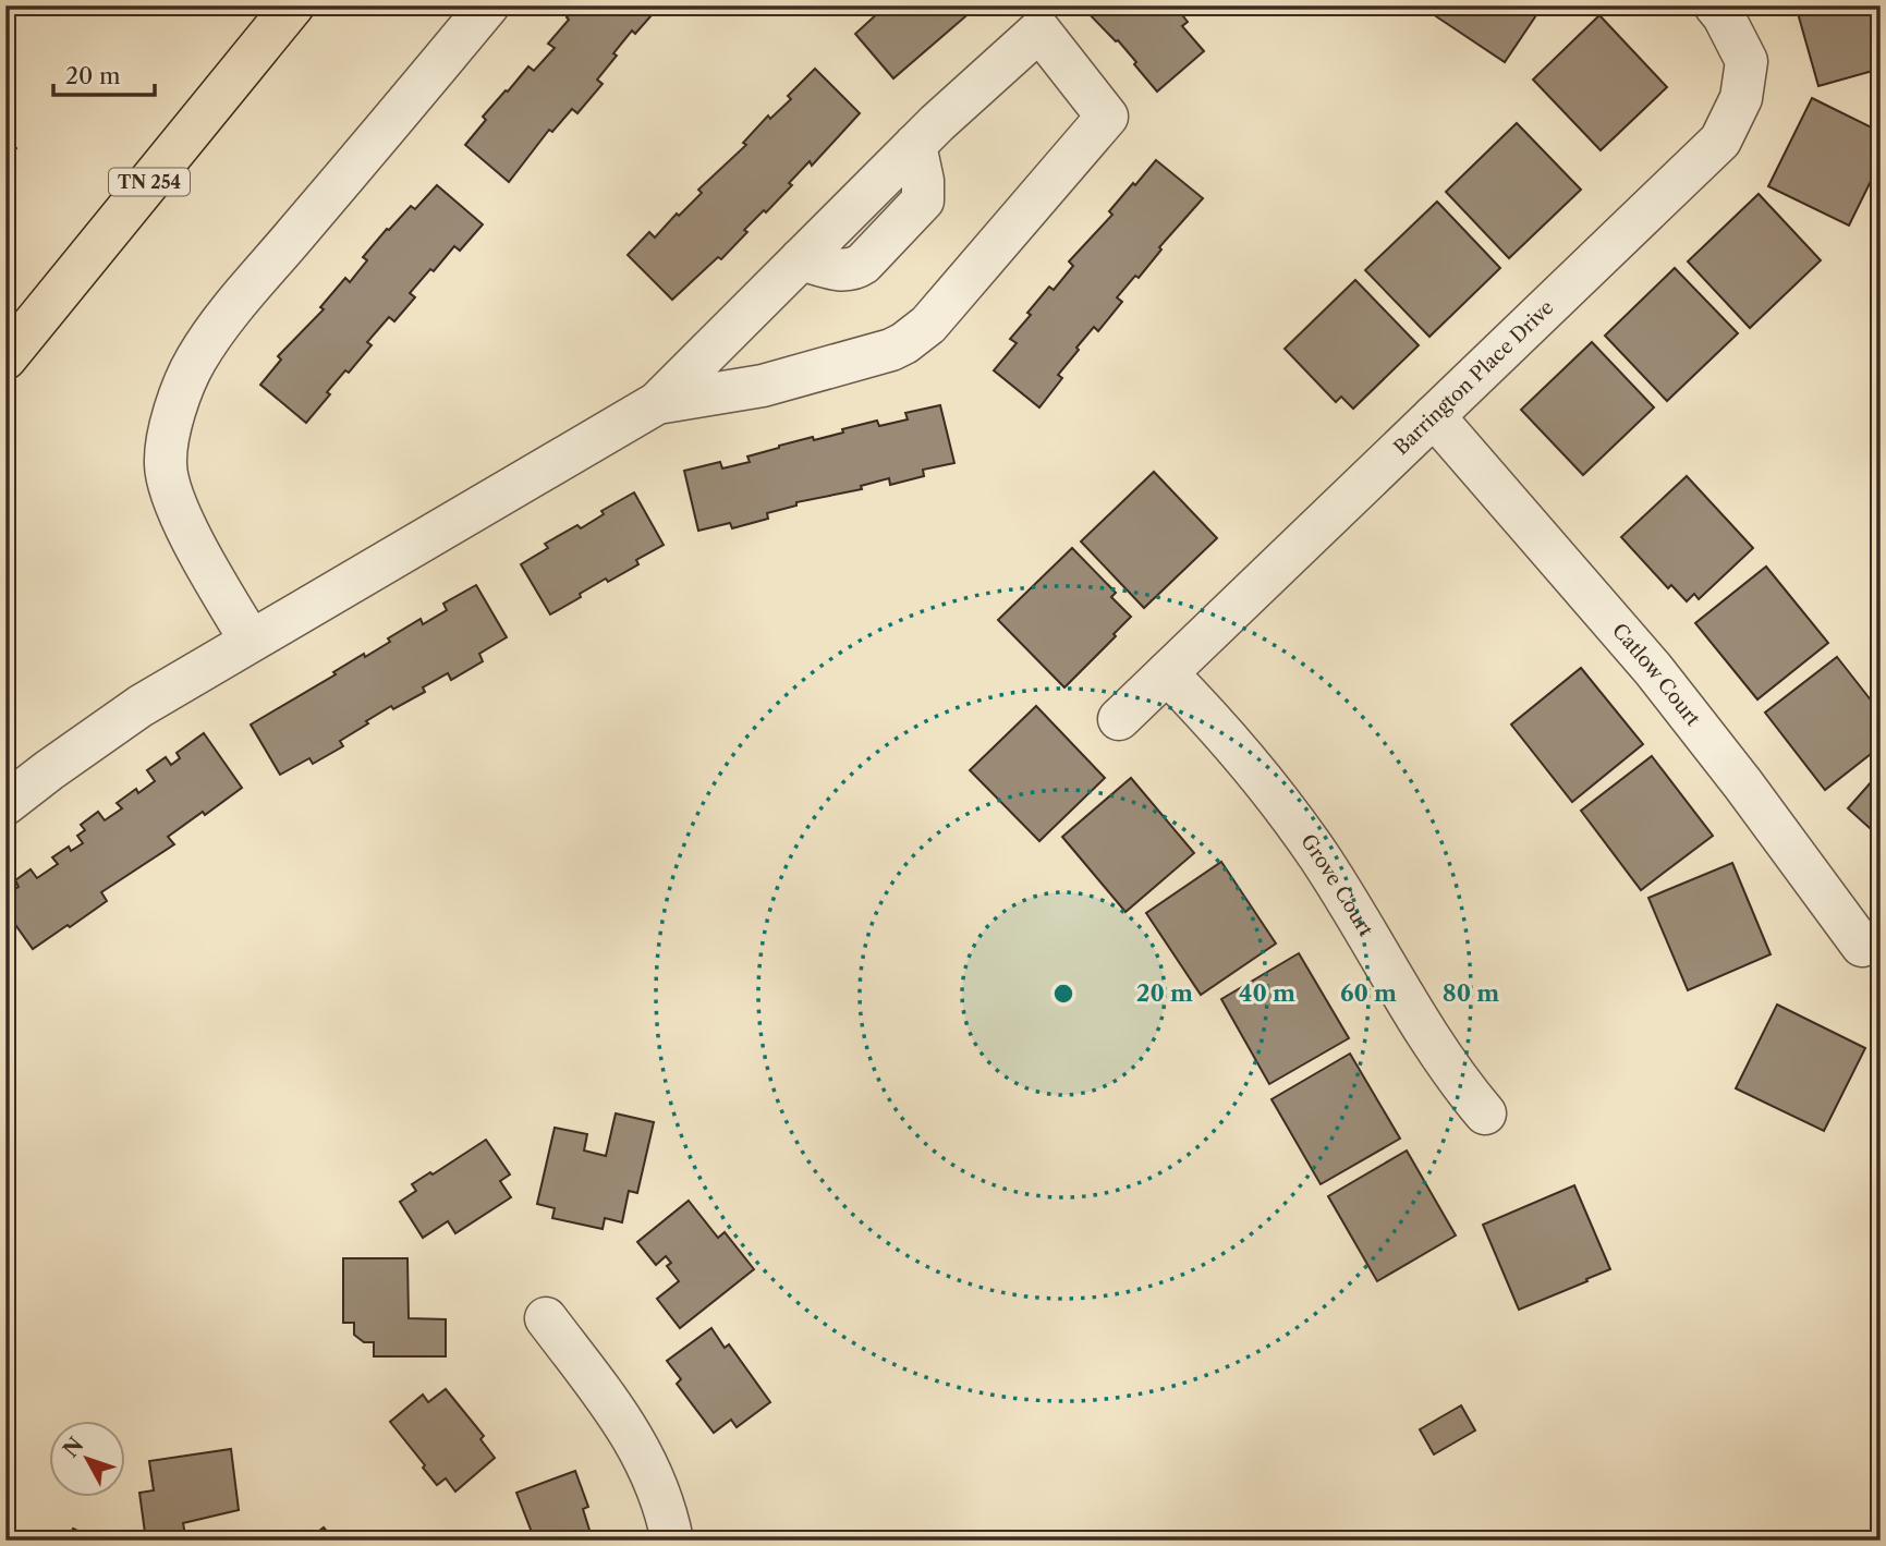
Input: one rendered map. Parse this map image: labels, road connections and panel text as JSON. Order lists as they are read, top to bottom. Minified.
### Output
{"streets":{"main road":["TN 254"],"street":["Barrington Place Drive","Catlow Court","Grove Court"]},"crossings":[["Barrington Place Drive","Catlow Court"],["Barrington Place Drive","Grove Court"]],"scale_bar":"20 m","north":"top left","rings":["20 m","40 m","60 m","80 m"]}
